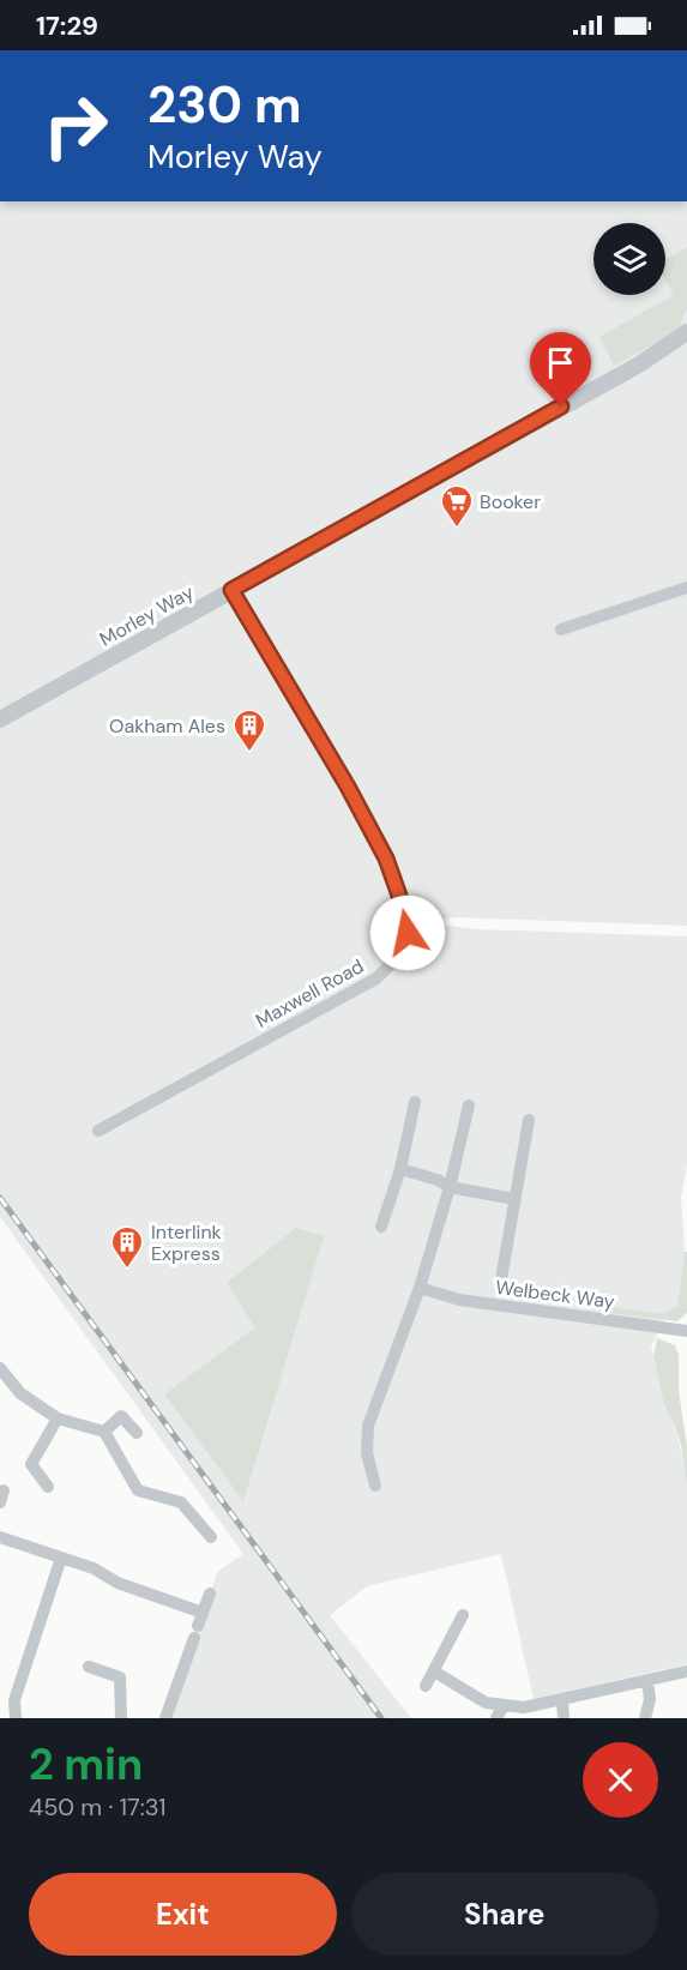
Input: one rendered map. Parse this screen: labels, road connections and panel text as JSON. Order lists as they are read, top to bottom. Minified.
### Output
{"streets":{"street":["Morley Way","Maxwell Road","Welbeck Way"]},"crossings":[["Morley Way","Maxwell Road"]],"places":{"supermarket":["Booker"],"building":["Oakham Ales","Interlink Express"]},"page":{"status":"17:29","turn":["230 m","Morley Way"],"heading":["2 min","450 m · 17:31"],"buttons":["Exit","Share"]}}
